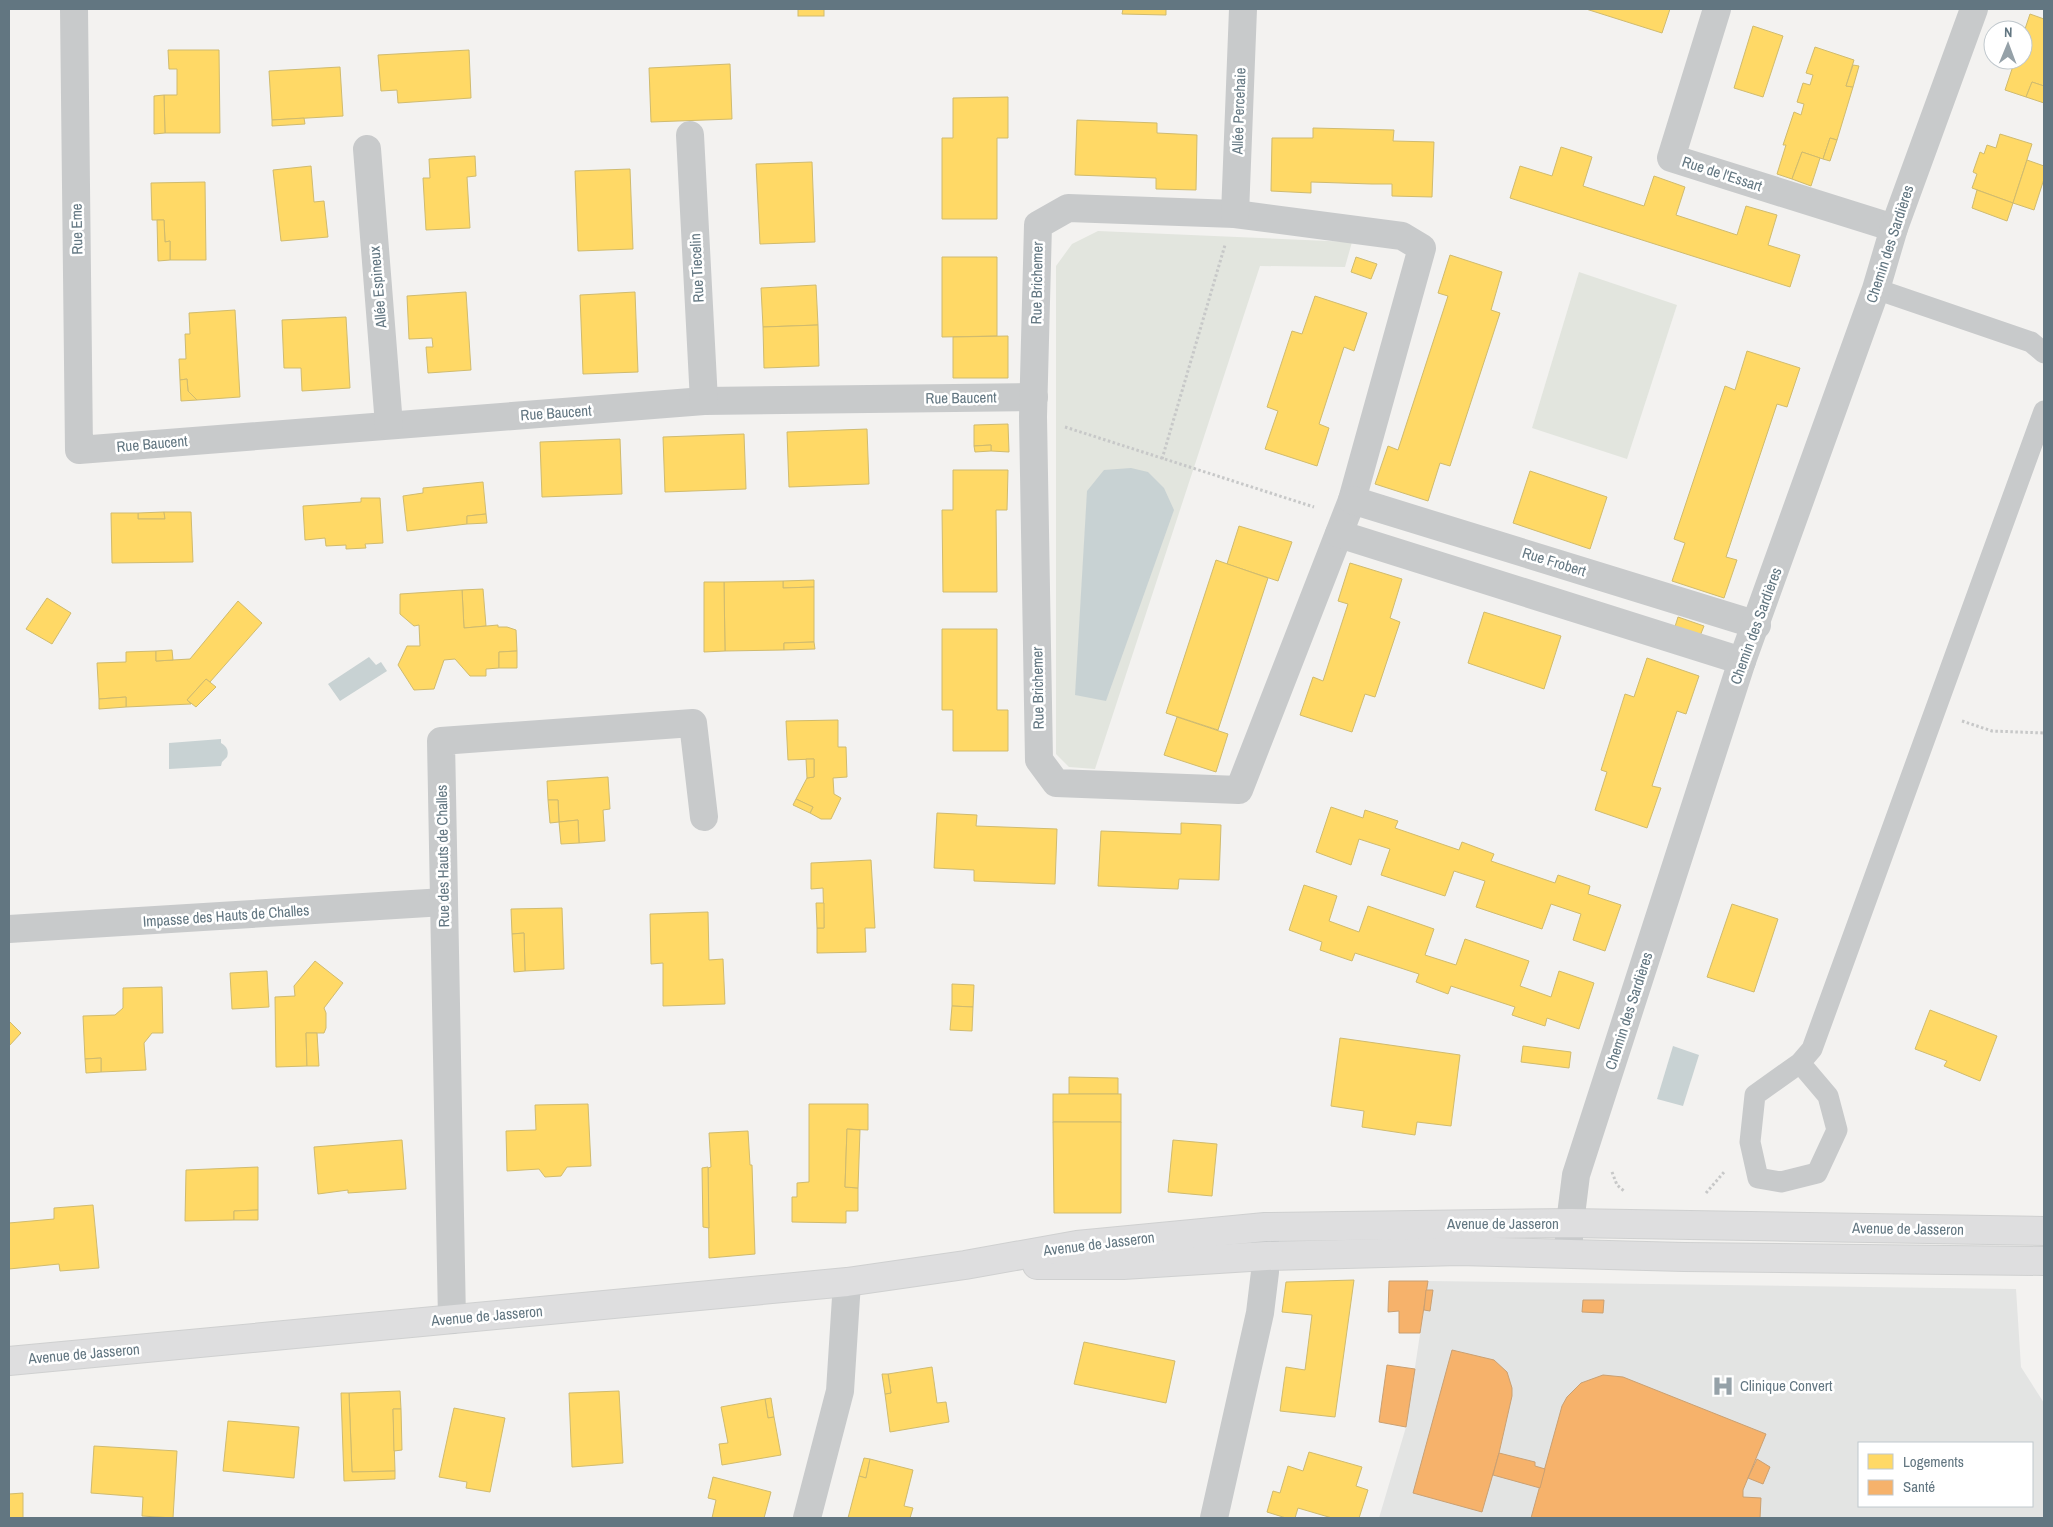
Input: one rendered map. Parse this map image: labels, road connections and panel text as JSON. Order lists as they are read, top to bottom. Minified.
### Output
{"streets":{"main road":["Avenue de Jasseron"],"street":["Allée Percehaie","Rue de l'Essart","Rue Eme","Chemin des Sardières","Rue Tiecelin","Rue Brichemer","Allée Espineux","Rue Baucent","Rue Frobert","Rue des Hauts de Challes","Impasse des Hauts de Challes"]},"crossings":[["Allée Percehaie","Rue Brichemer"],["Rue de l'Essart","Chemin des Sardières"],["Rue Eme","Rue Baucent"],["Chemin des Sardières","Rue Frobert"],["Chemin des Sardières","Avenue de Jasseron"],["Rue Tiecelin","Rue Baucent"],["Rue Brichemer","Rue Baucent"],["Rue Brichemer","Rue Frobert"],["Allée Espineux","Rue Baucent"],["Rue des Hauts de Challes","Impasse des Hauts de Challes"],["Rue des Hauts de Challes","Avenue de Jasseron"]],"places":{"hospital":["Clinique Convert"]},"legend":["Logements","Santé"],"north":"top"}
